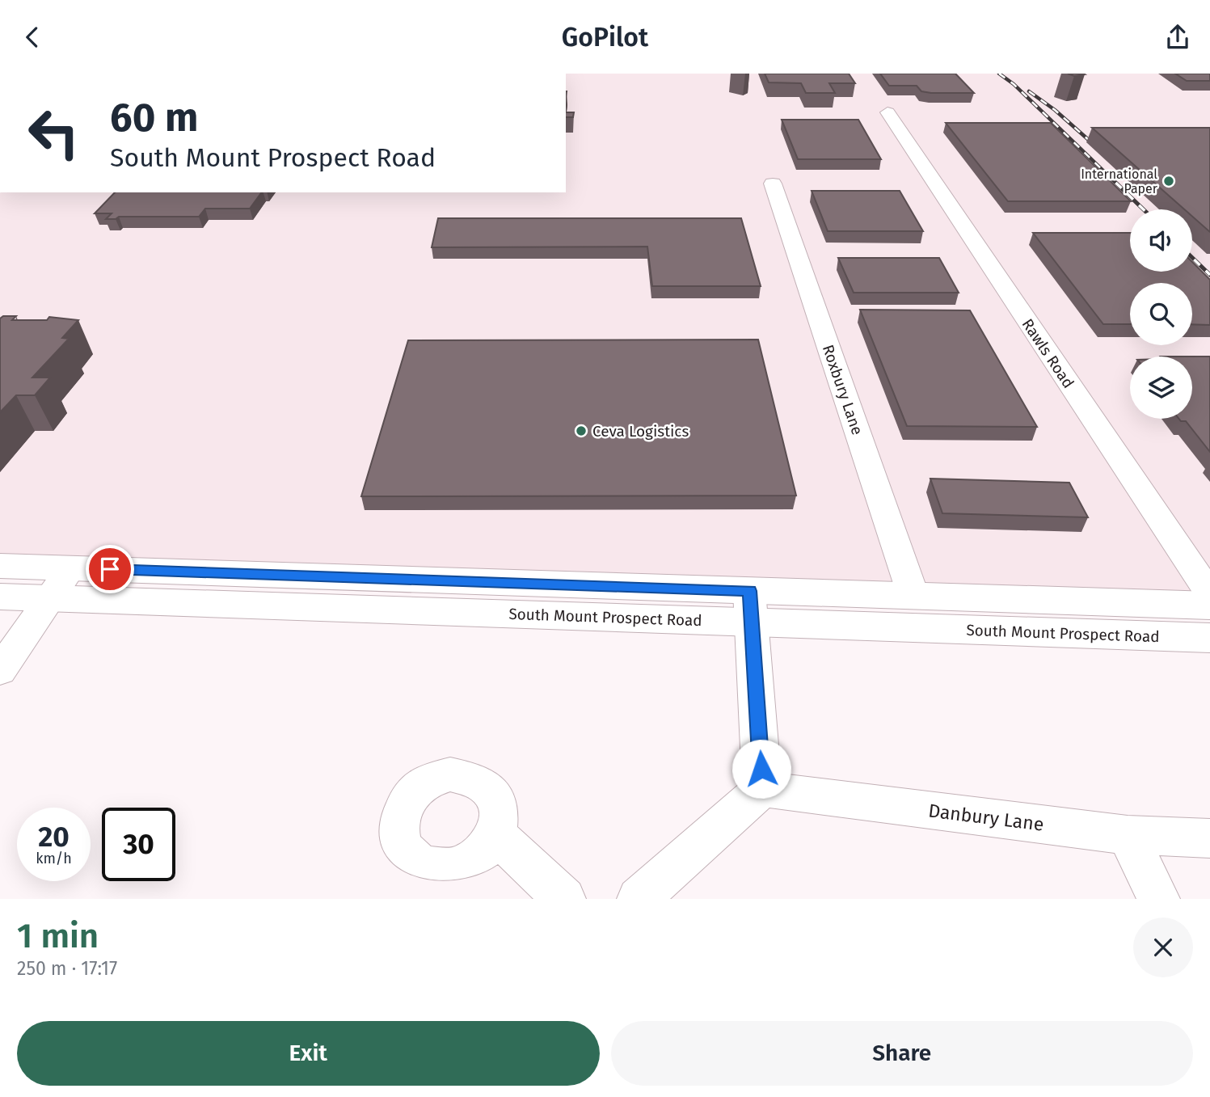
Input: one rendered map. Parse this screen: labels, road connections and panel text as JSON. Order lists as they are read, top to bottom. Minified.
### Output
{"streets":{"main road":["South Mount Prospect Road"],"street":["Rawls Road","Roxbury Lane","Danbury Lane"]},"crossings":[["Roxbury Lane","South Mount Prospect Road"]],"places":["International Paper","Ceva Logistics"],"page":{"header":"GoPilot","turn":["60 m","South Mount Prospect Road"],"speed":"20 km/h","limit":"30","heading":["1 min","250 m · 17:17"],"buttons":["Exit","Share"]}}
